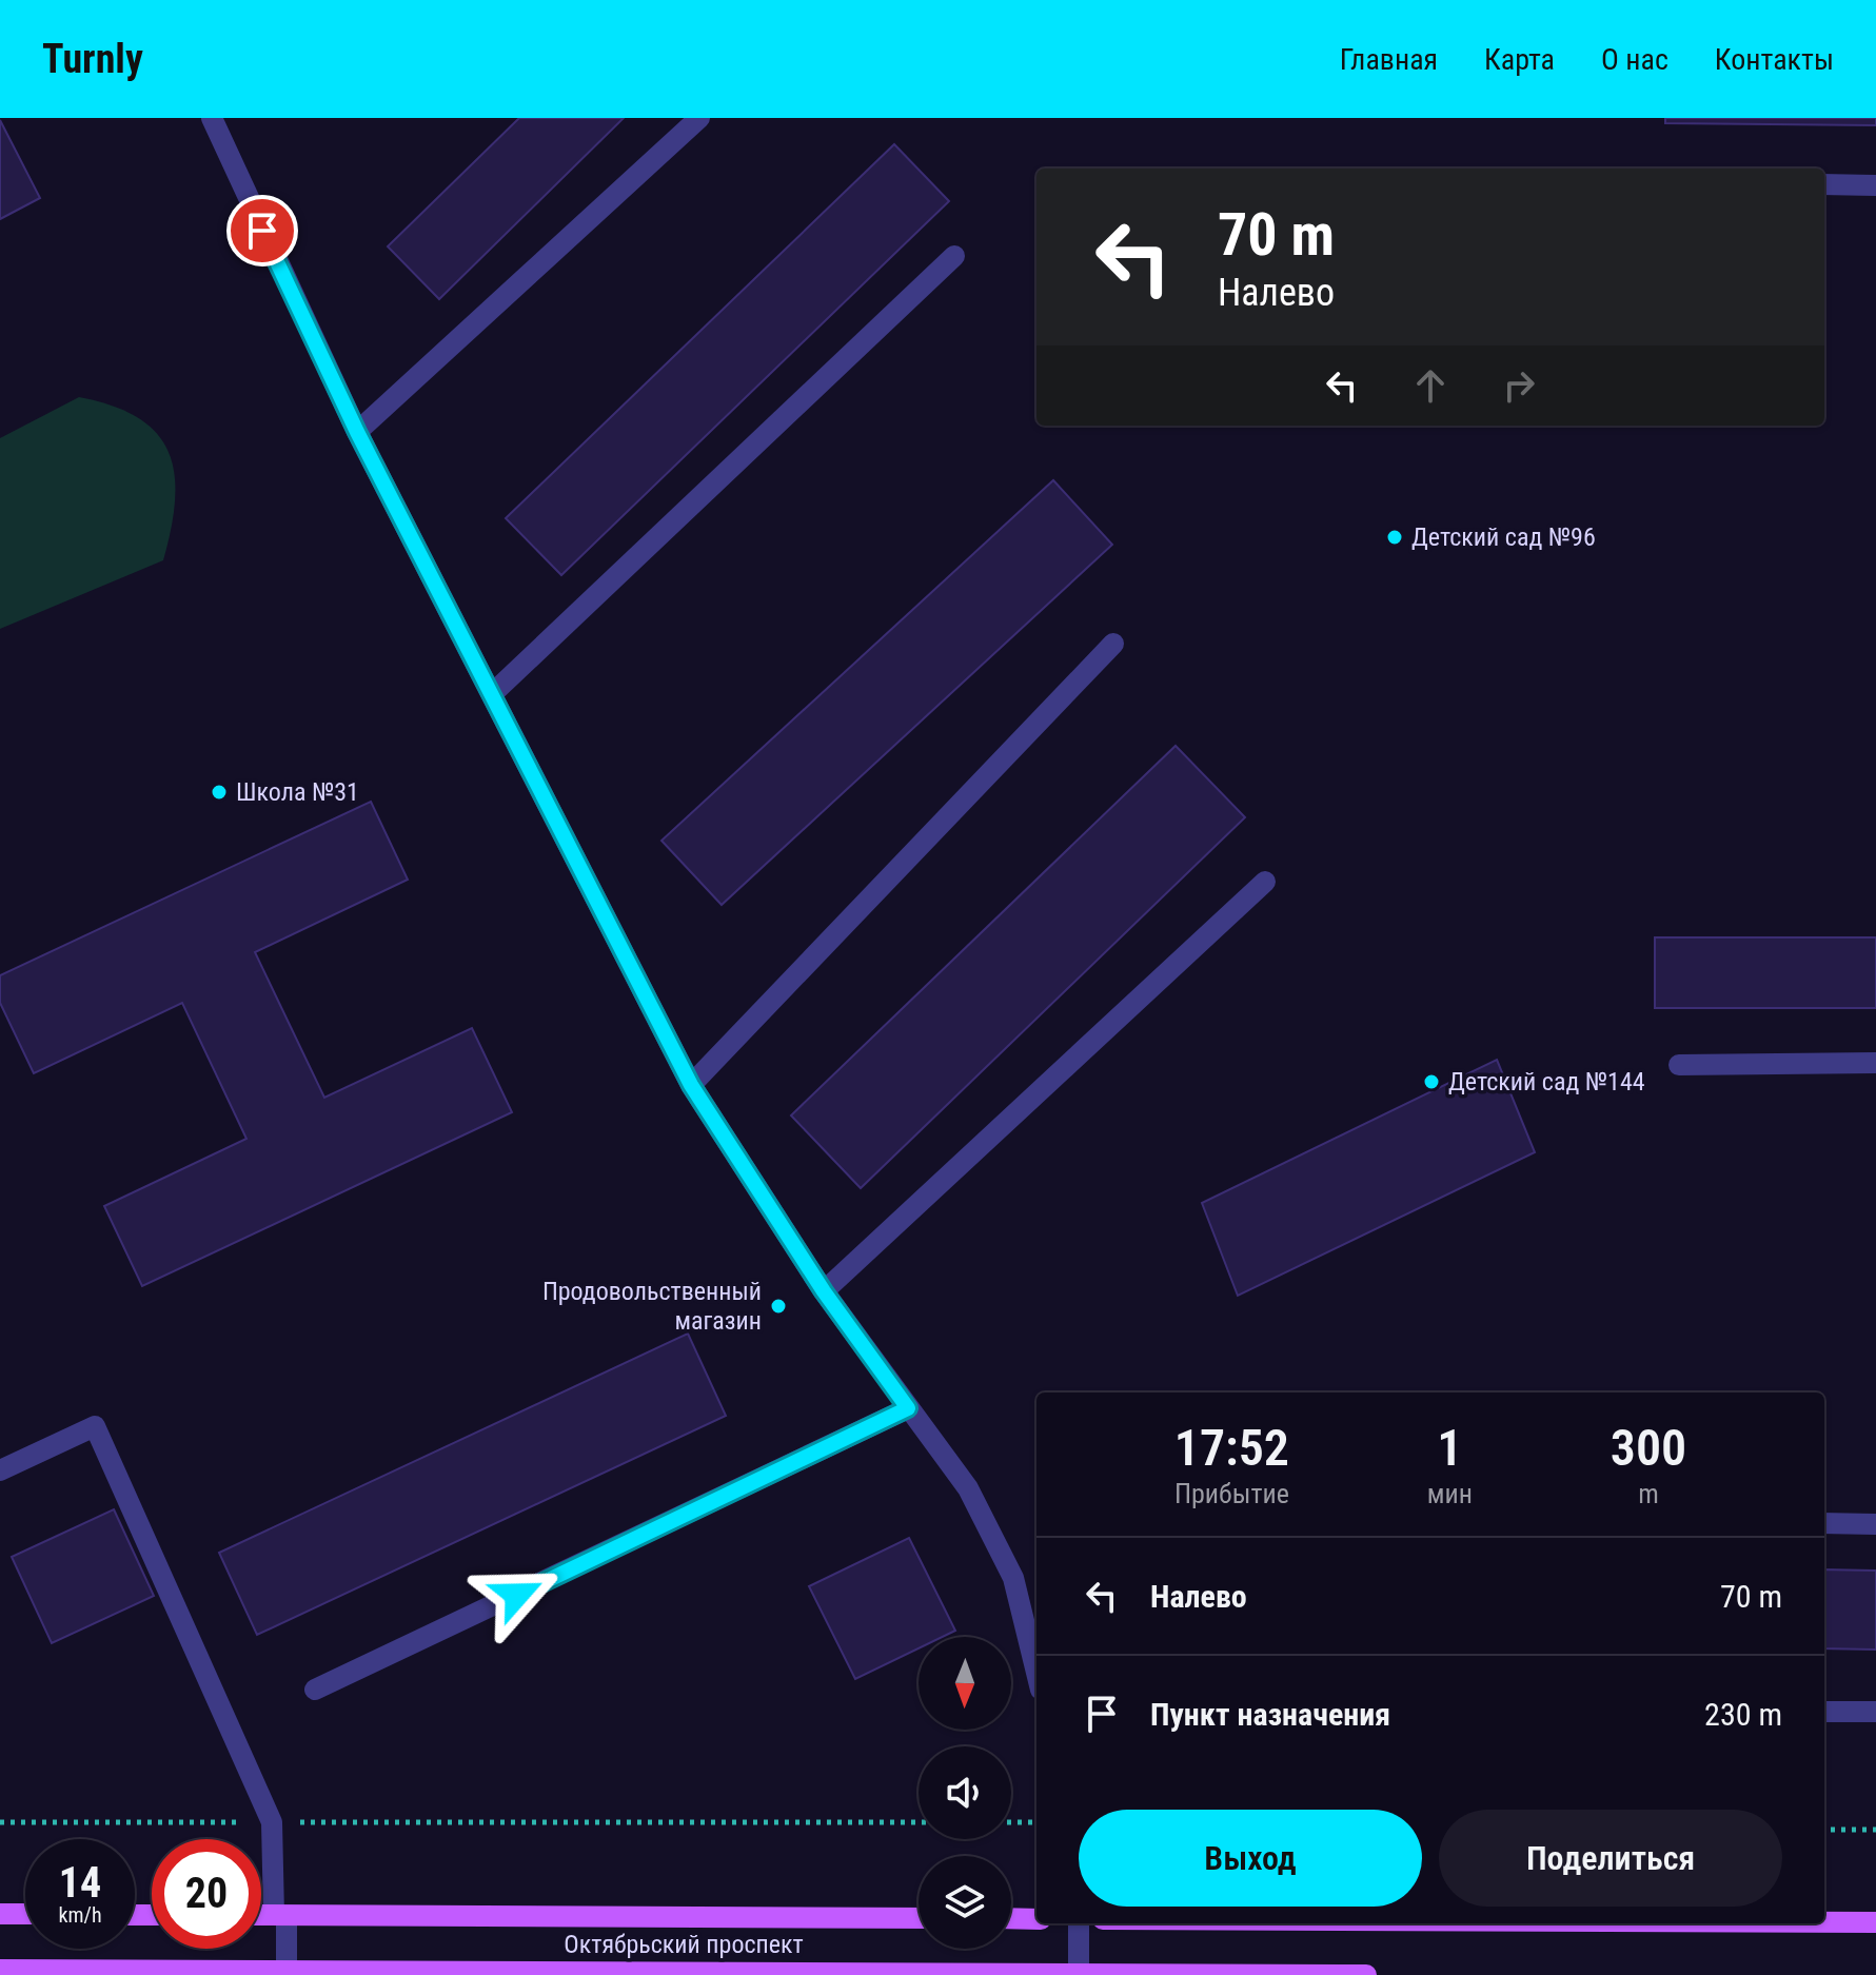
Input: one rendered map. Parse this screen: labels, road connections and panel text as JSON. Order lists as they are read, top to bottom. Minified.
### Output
{"streets":{"main road":["Октябрьский проспект"]},"places":["Детский сад №96","Школа №31","Детский сад №144","Продовольственный магазин"],"north":"bottom","page":{"header":"Turnly","nav":["Главная","Карта","О нас","Контакты"],"turn":["70 m","Налево"],"eta":["17:52","Прибытие","1","мин","300","m"],"list":[{"name":"Налево","value":"70 m"},{"name":"Пункт назначения","value":"230 m"}],"buttons":["Выход","Поделиться"],"speed":"14 km/h","limit":"20"}}
